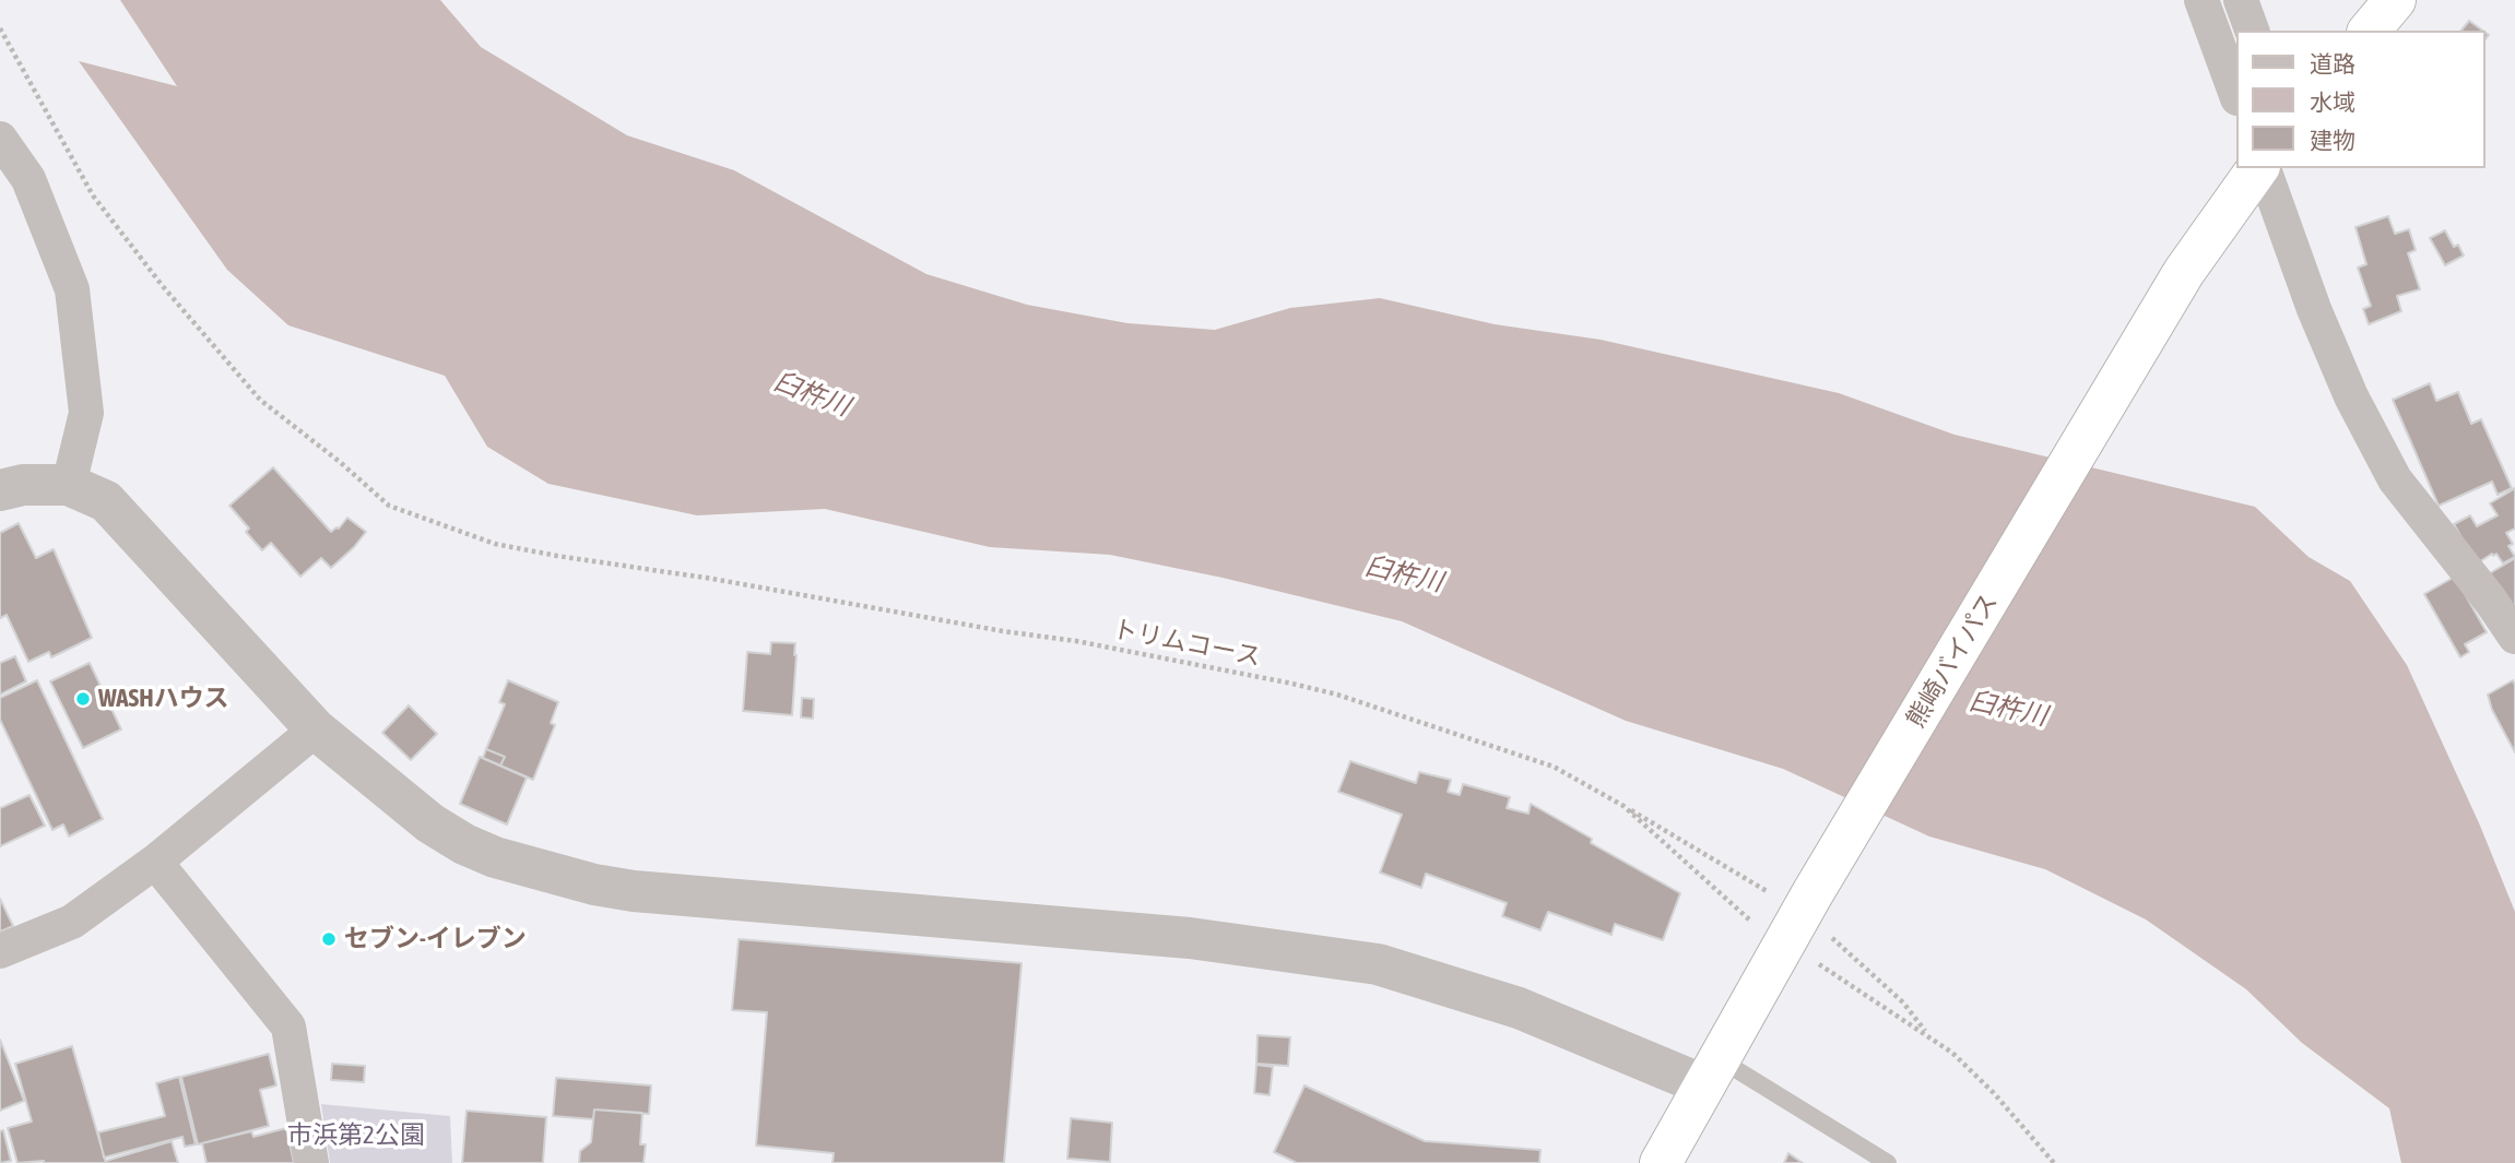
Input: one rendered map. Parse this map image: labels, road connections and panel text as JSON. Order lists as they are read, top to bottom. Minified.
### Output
{"streets":{"highway":["熊崎バイパス"],"path":["トリムコース"]},"water":["臼杵川"],"parks":["市浜第2公園"],"places":["WASHハウス","セブン-イレブン"],"legend":["道路","水域","建物"]}
